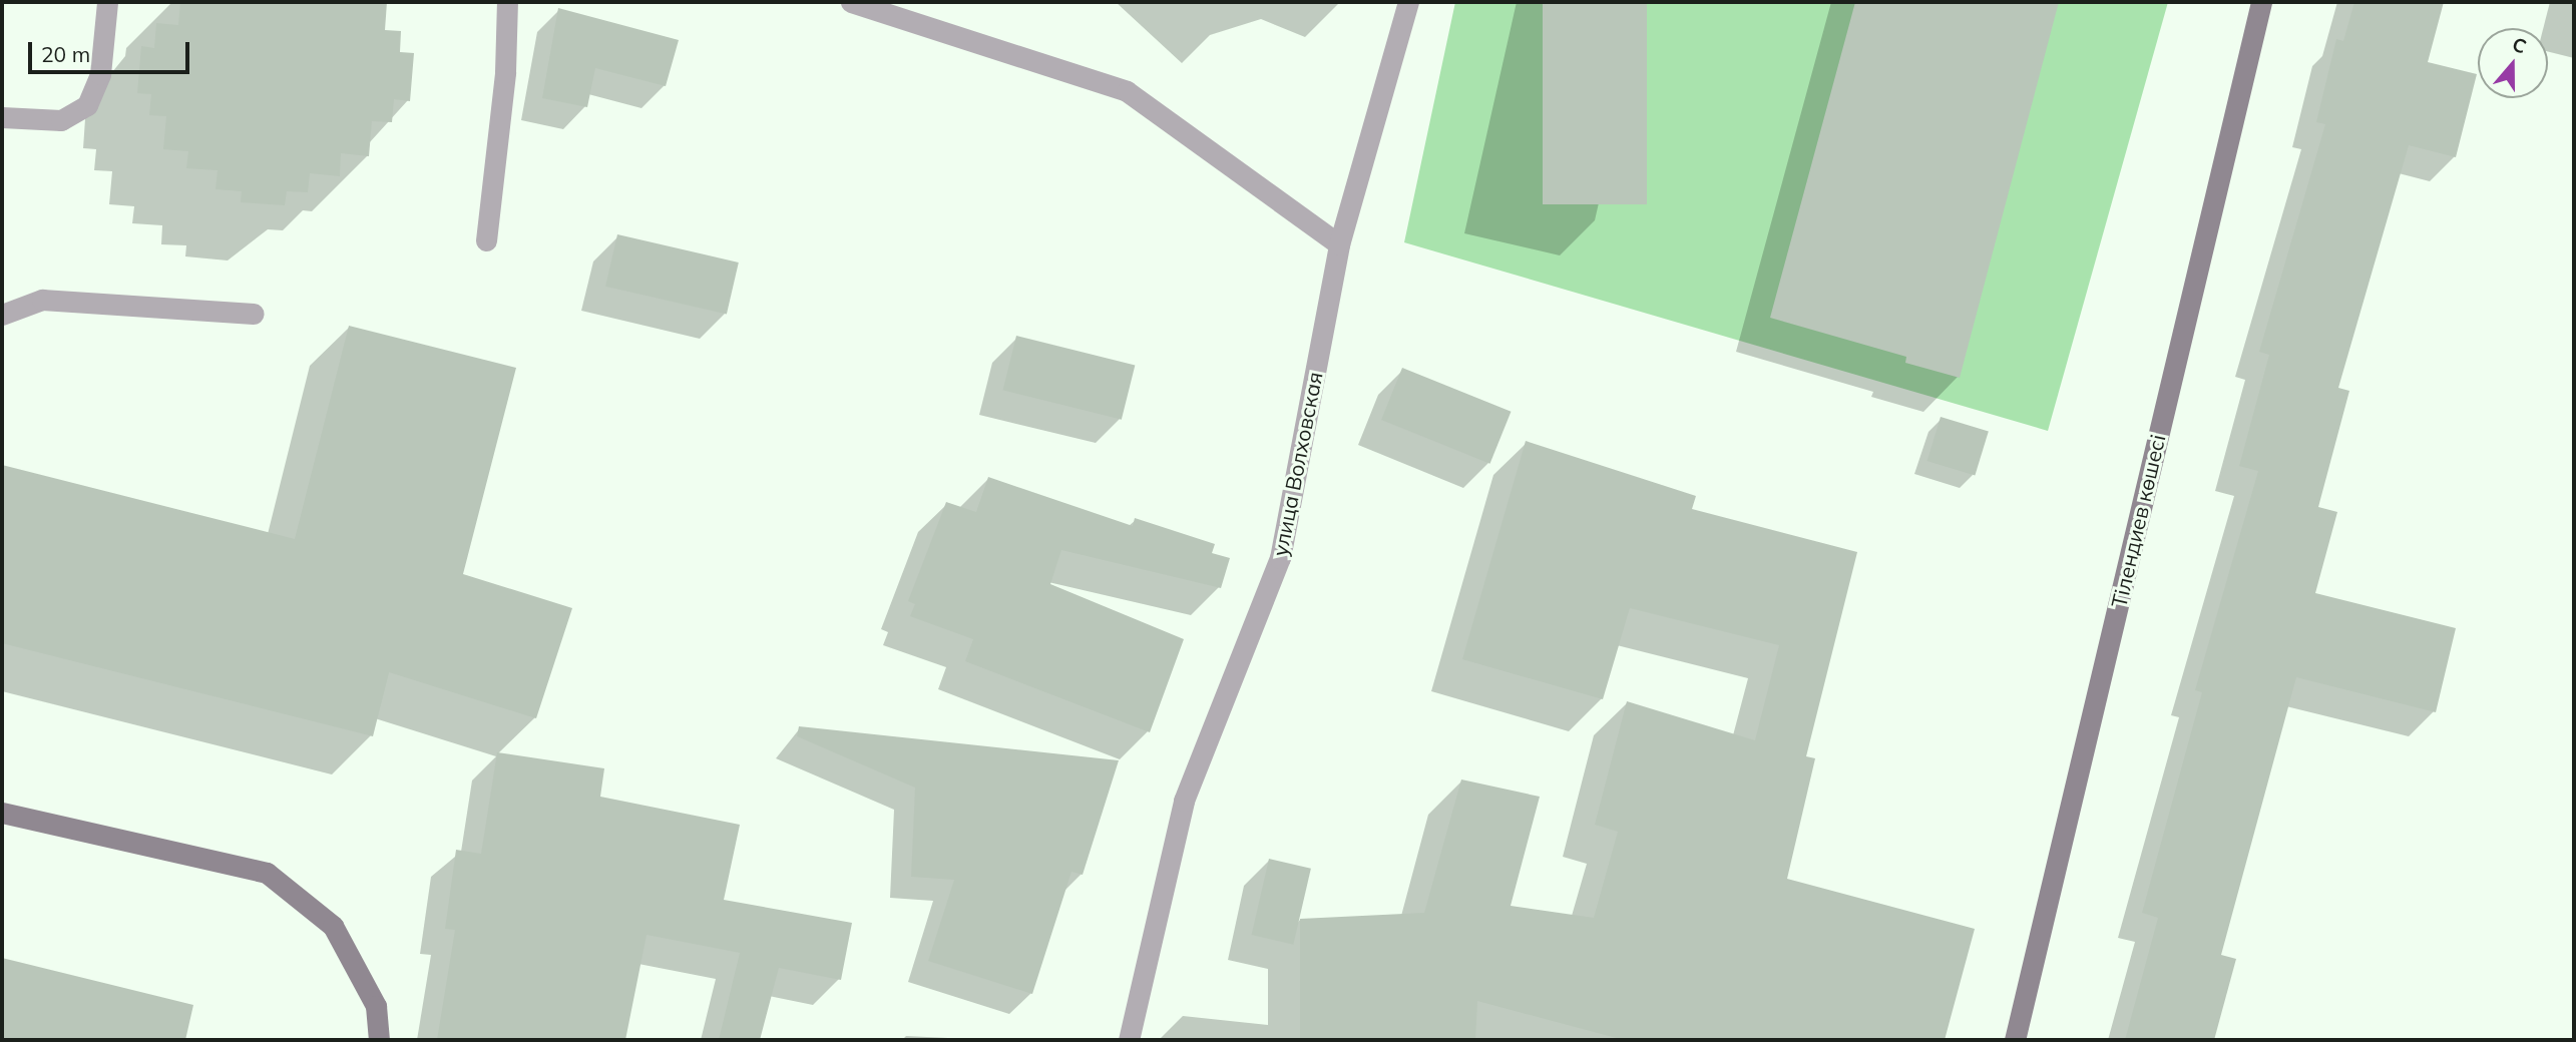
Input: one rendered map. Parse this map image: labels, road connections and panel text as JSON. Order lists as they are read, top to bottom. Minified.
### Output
{"streets":{"street":["улица Волховская","Тілендиев көшесі"]},"scale_bar":"20 m","north":"top"}
